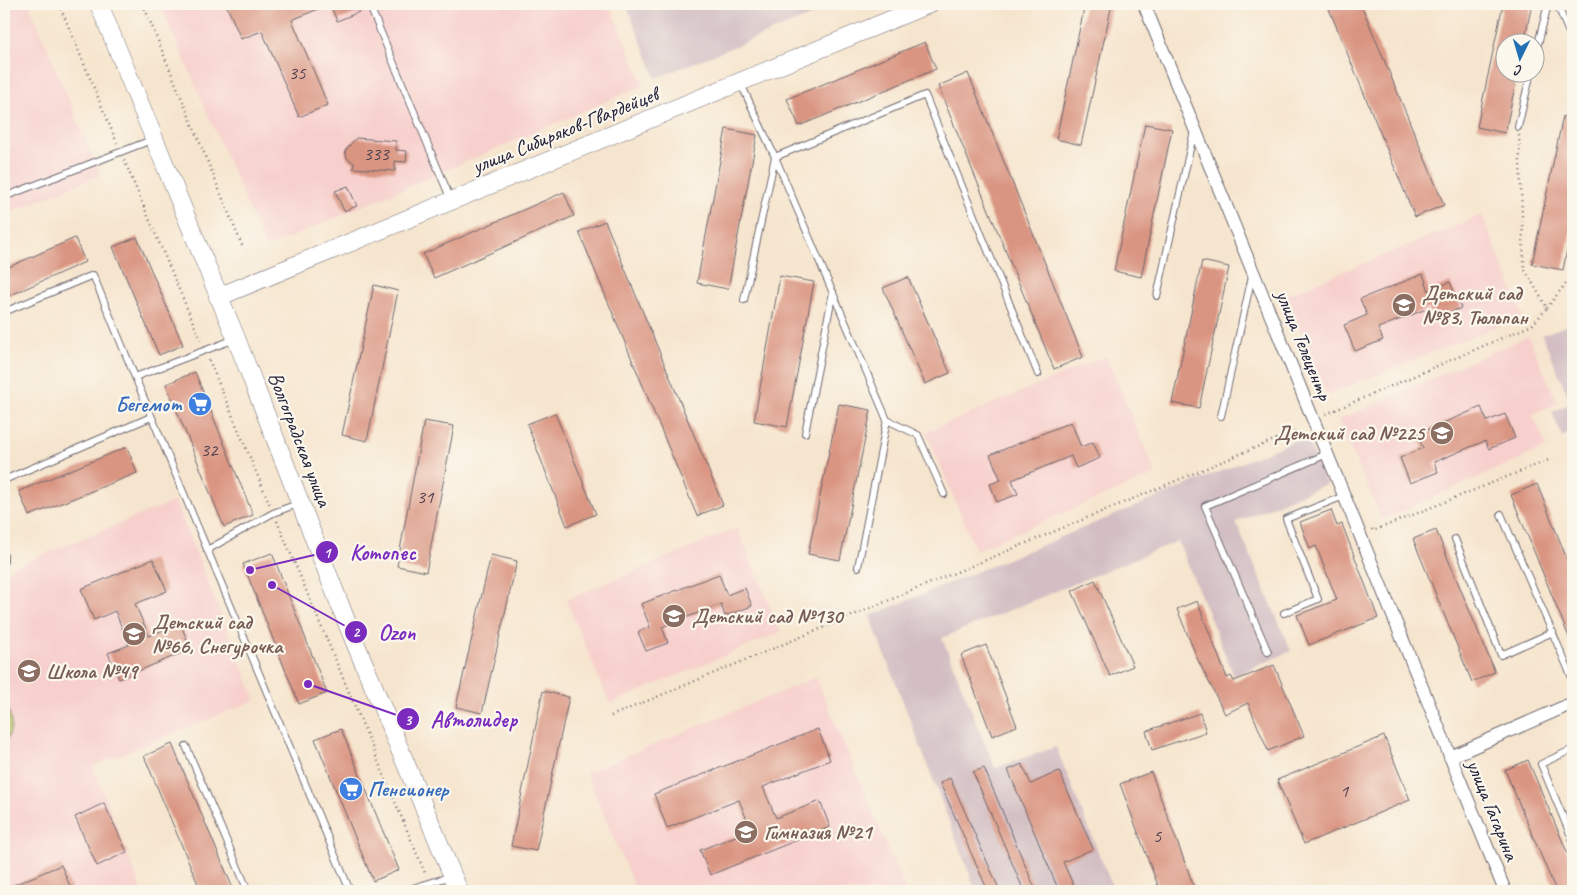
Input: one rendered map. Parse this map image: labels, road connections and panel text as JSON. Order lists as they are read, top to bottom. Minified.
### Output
{"streets":{"main road":["улица Сибиряков-Гвардейцев","Волгоградская улица"],"street":["улица Телецентр","улица Гагарина"]},"crossings":[["улица Сибиряков-Гвардейцев","Волгоградская улица"],["улица Телецентр","улица Гагарина"]],"places":{"school or university":["Детский сад №83, Тюльпан","Детский сад №225","Детский сад №130","Детский сад №66, Снегурочка","Школа №49","Гимназия №21"],"supermarket":["Бегемот","Пенсионер"],"other":["Котопес","Ozon","Автолидер"]},"house_numbers":["35","333","32","31","1","5"],"north":"bottom"}
